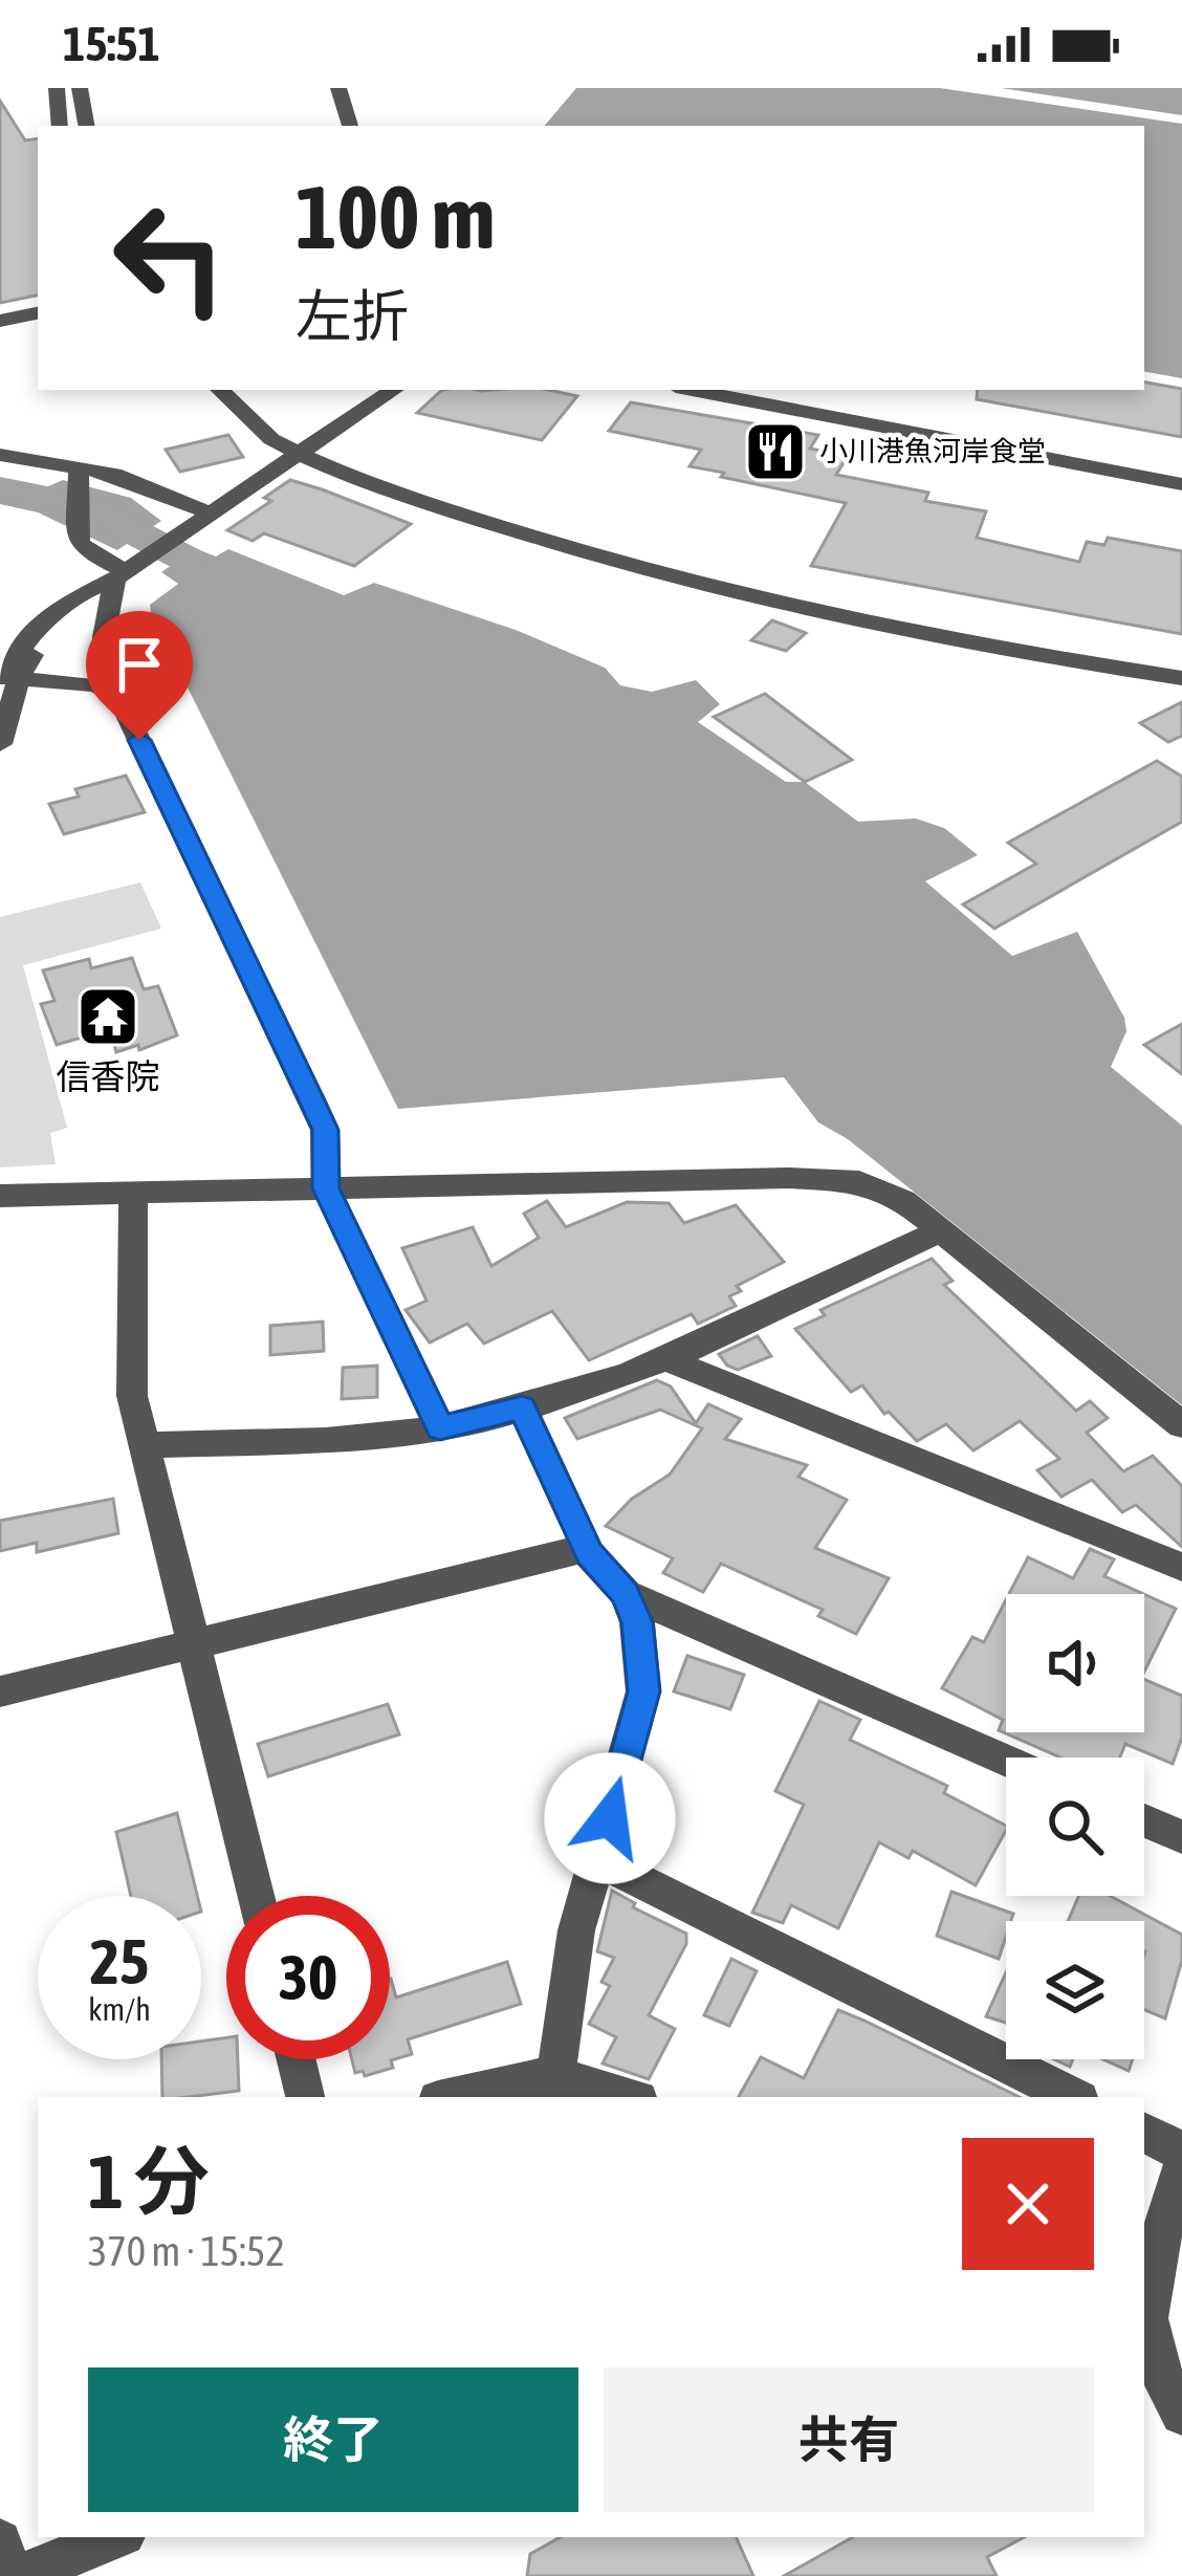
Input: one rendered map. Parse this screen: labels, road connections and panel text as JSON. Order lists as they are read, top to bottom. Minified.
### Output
{"places":{"restaurant":["小川港魚河岸食堂"],"temple":["信香院"]},"page":{"status":"15:51","turn":["100 m","左折"],"speed":"25 km/h","limit":"30","heading":["1 分","370 m · 15:52"],"buttons":["終了","共有"]}}
